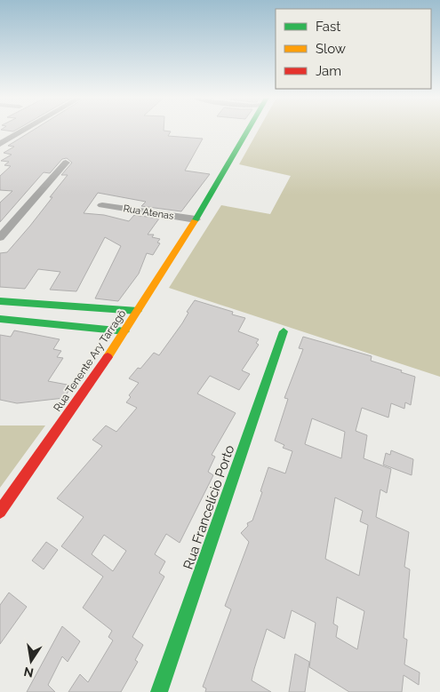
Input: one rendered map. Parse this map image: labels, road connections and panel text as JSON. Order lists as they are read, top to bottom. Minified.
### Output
{"streets":{"main road":["Rua Tenente Ary Tarragô","Rua Francelício Porto"],"street":["Rua Atenas"]},"crossings":[["Rua Atenas","Rua Tenente Ary Tarragô"]],"legend":["Fast","Slow","Jam"],"north":"bottom"}
